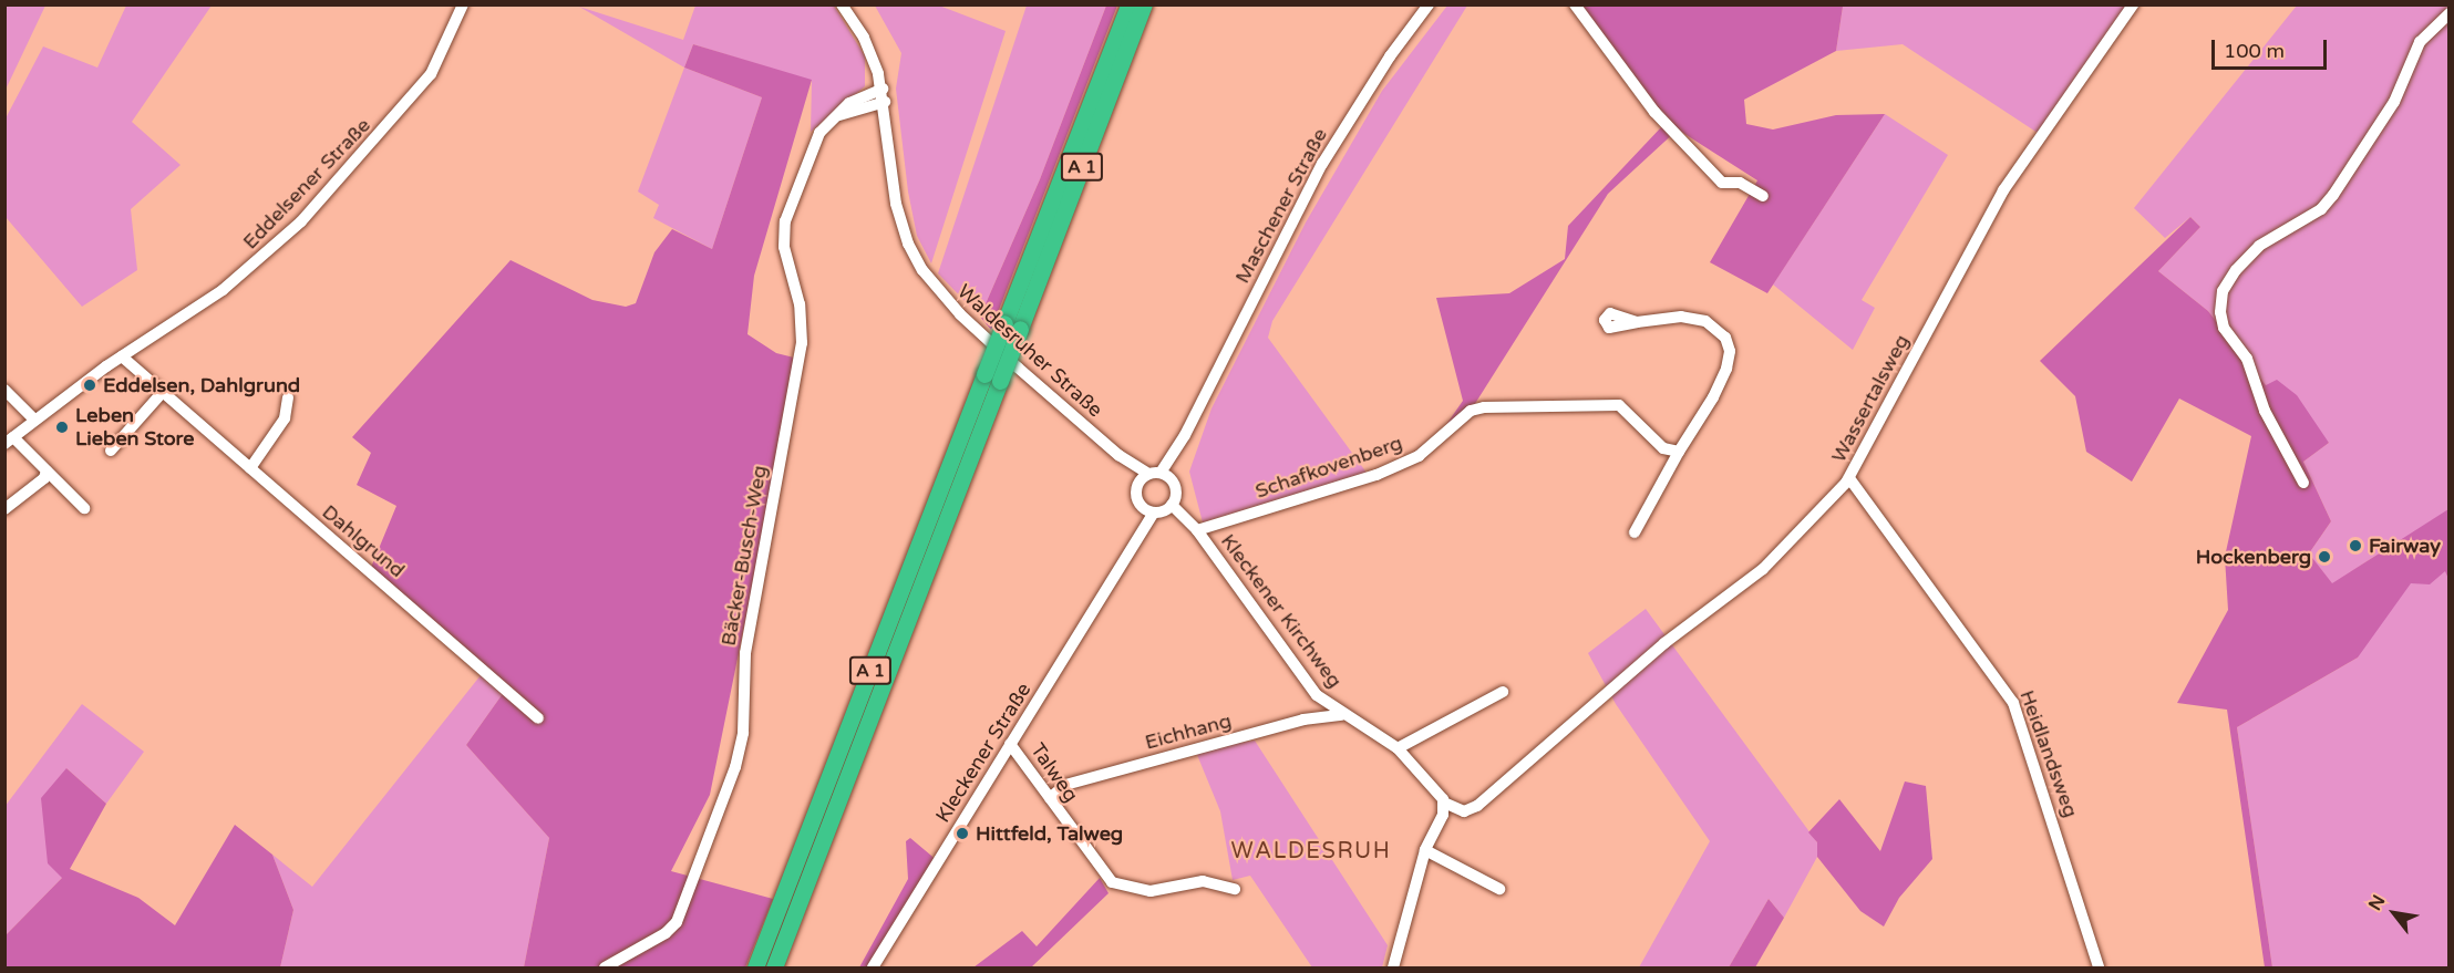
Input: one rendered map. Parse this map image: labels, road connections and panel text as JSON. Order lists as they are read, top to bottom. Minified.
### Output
{"streets":{"highway":["A 1"],"street":["Eddelsener Straße","Maschener Straße","Waldesruher Straße","Wassertalsweg","Schafkovenberg","Dahlgrund","Bäcker-Busch-Weg","Kleckener Kirchweg","Eichhang","Kleckener Straße","Heidlandsweg","Talweg"]},"crossings":[["Eddelsener Straße","Dahlgrund"],["Maschener Straße","Waldesruher Straße"],["Maschener Straße","Kleckener Kirchweg"],["Maschener Straße","Kleckener Straße"],["Waldesruher Straße","Bäcker-Busch-Weg"],["Waldesruher Straße","Kleckener Kirchweg"],["Waldesruher Straße","Kleckener Straße"],["Wassertalsweg","Heidlandsweg"],["Schafkovenberg","Kleckener Kirchweg"],["Kleckener Kirchweg","Eichhang"],["Kleckener Kirchweg","Kleckener Straße"],["Eichhang","Talweg"],["Kleckener Straße","Talweg"]],"districts":["WALDESRUH"],"places":["Eddelsen, Dahlgrund","Leben Lieben Store","Fairway","Hockenberg","Hittfeld, Talweg"],"scale_bar":"100 m","north":"top left"}
